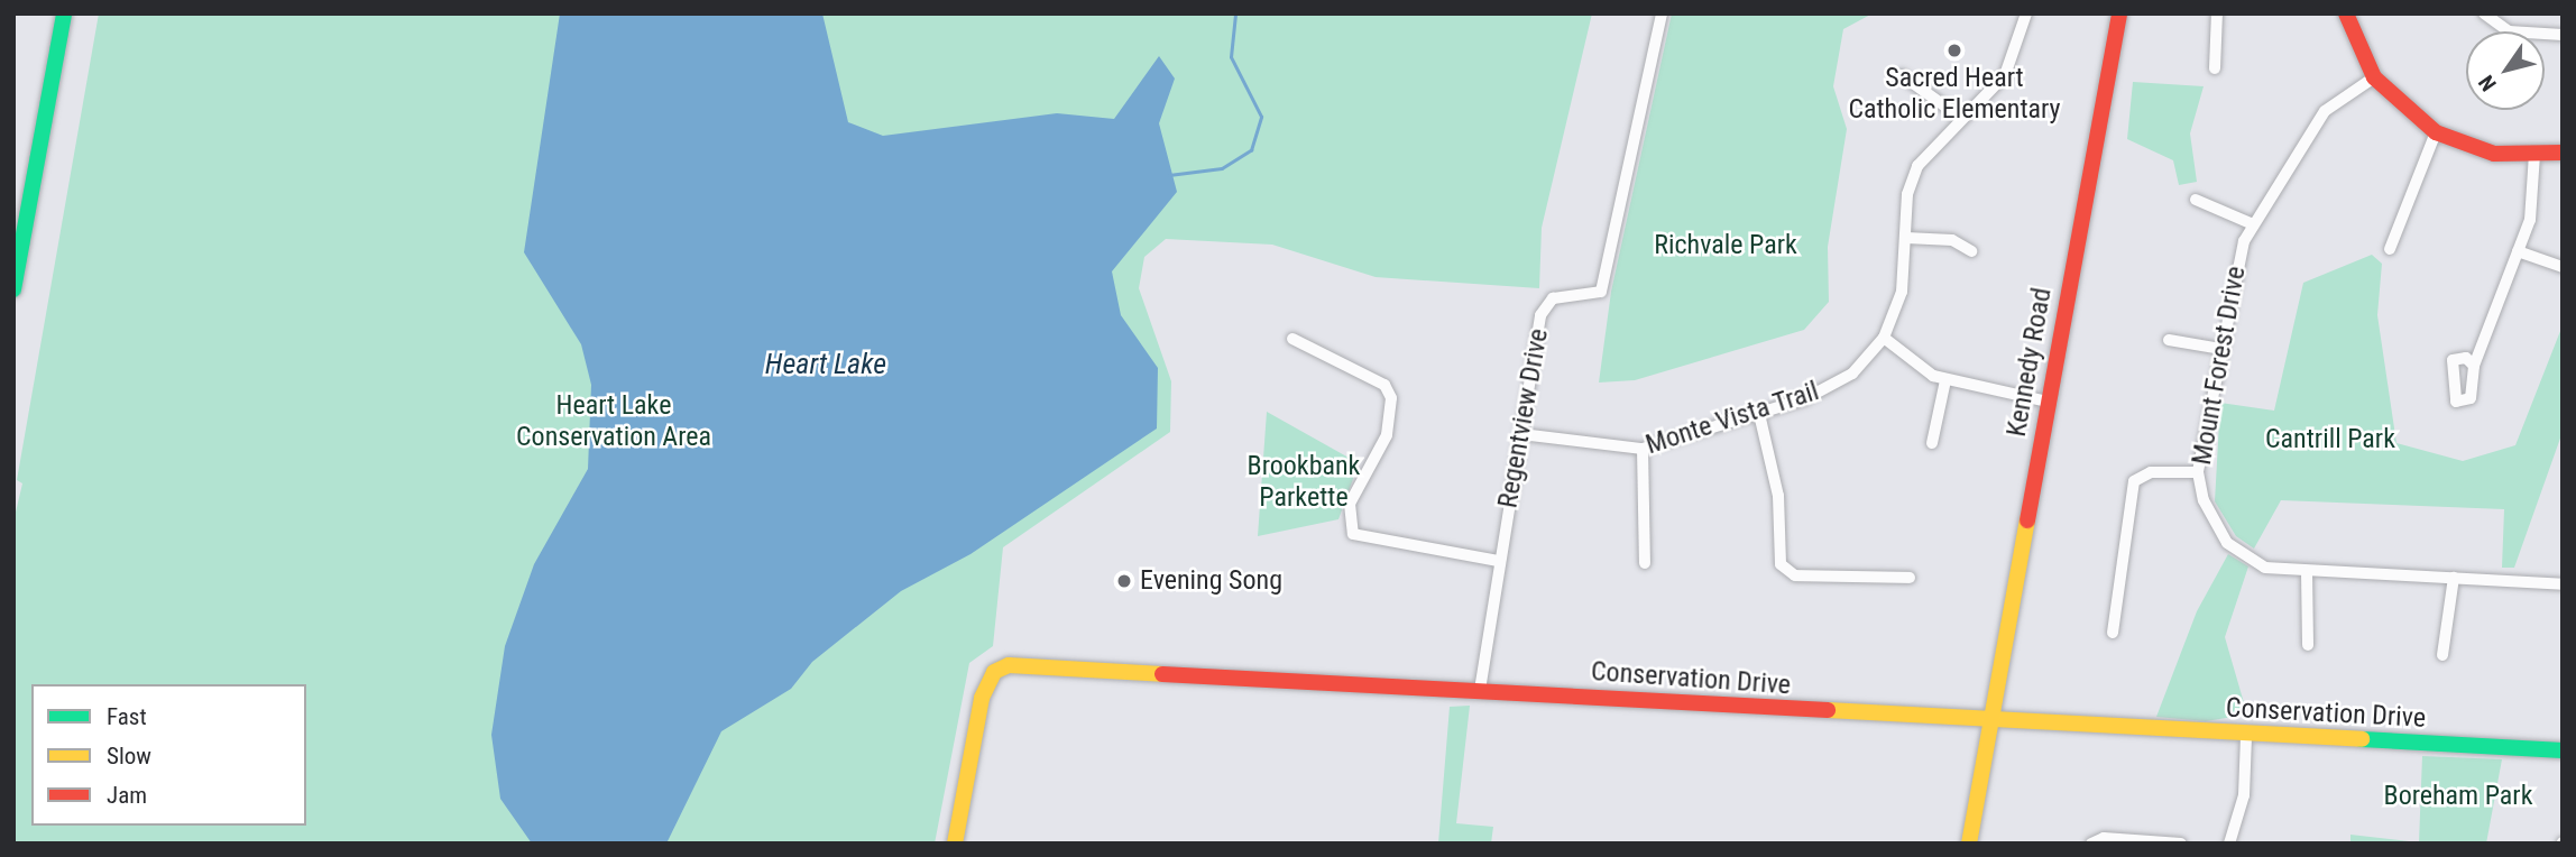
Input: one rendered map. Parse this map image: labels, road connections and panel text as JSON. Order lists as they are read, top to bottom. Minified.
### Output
{"streets":{"street":["Kennedy Road","Mount Forest Drive","Regentview Drive","Monte Vista Trail","Conservation Drive"]},"crossings":[["Kennedy Road","Conservation Drive"],["Regentview Drive","Monte Vista Trail"],["Regentview Drive","Conservation Drive"]],"water":["Heart Lake"],"parks":["Richvale Park","Heart Lake Conservation Area","Cantrill Park","Brookbank Parkette","Boreham Park"],"places":["Sacred Heart Catholic Elementary","Evening Song"],"legend":["Fast","Slow","Jam"],"north":"bottom left"}
